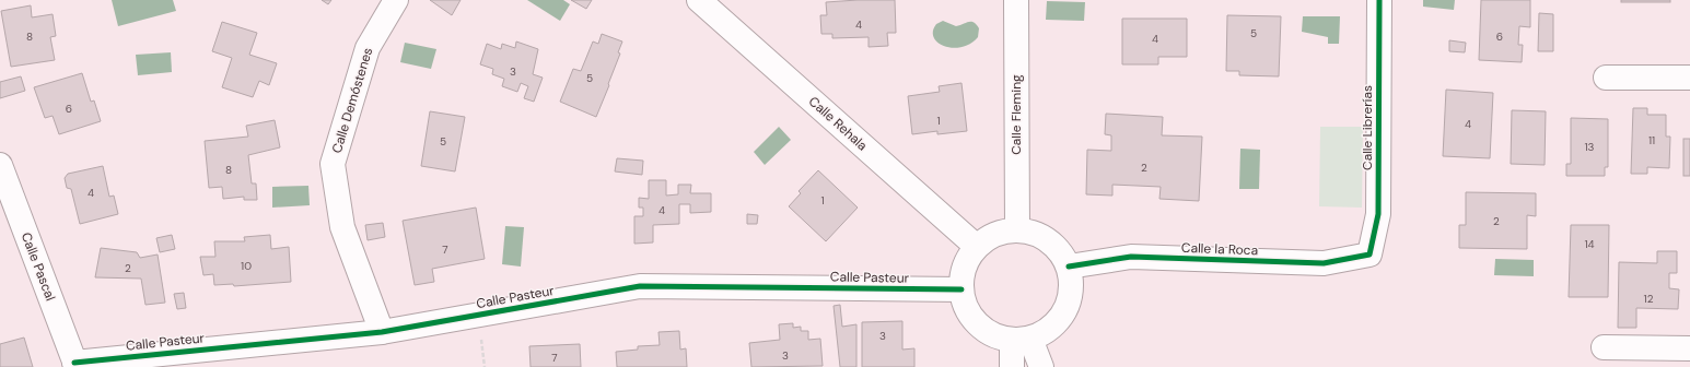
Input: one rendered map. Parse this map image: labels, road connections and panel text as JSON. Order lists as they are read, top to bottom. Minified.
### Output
{"streets":{"street":["Calle Demóstenes","Calle Fleming","Calle Rehala","Calle Librerías","Calle la Roca","Calle Pascal","Calle Pasteur"]},"crossings":[["Calle Demóstenes","Calle Pasteur"],["Calle Fleming","Calle Rehala"],["Calle Fleming","Calle la Roca"],["Calle Fleming","Calle Pasteur"],["Calle Rehala","Calle la Roca"],["Calle Rehala","Calle Pasteur"],["Calle Librerías","Calle la Roca"],["Calle la Roca","Calle Pasteur"],["Calle Pascal","Calle Pasteur"]],"house_numbers":["4","5","8","6","4","3","5","6","1","4","11","5","13","2","8","4","1","4","2","14","7","10","2","12","3","3","7"]}
